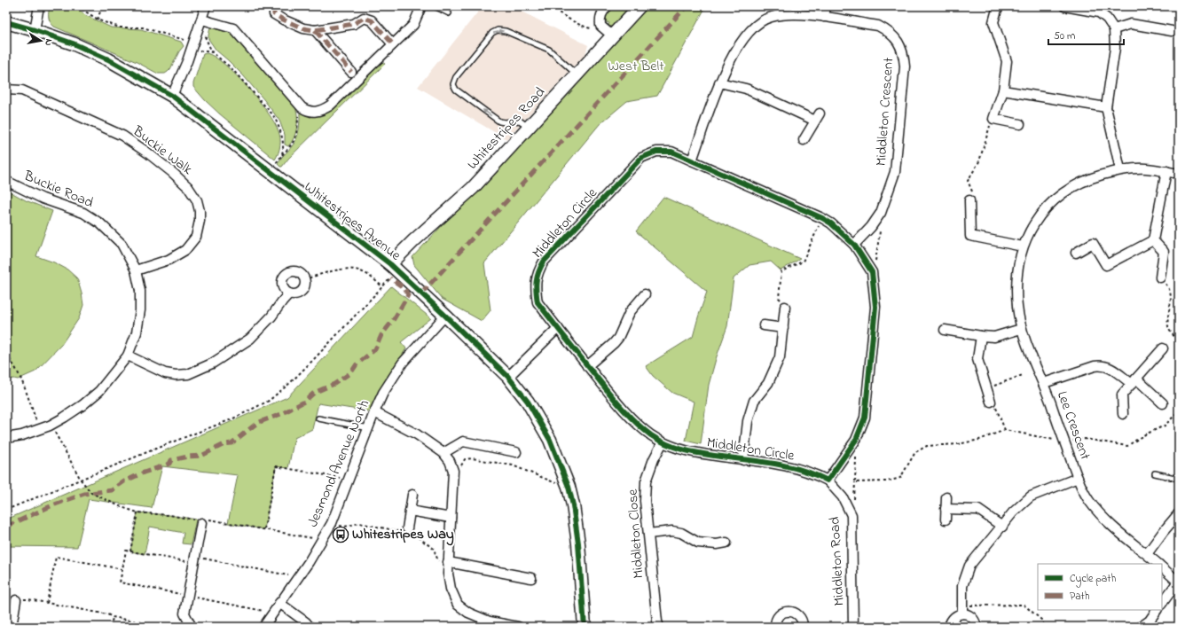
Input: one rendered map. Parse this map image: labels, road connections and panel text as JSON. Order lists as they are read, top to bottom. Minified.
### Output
{"streets":{"street":["Middleton Crescent","Whitestripes Road","Buckie Walk","Buckie Road","Whitestripes Avenue","Middleton Circle","Lee Crescent","Jesmond Avenue North","Middleton Close","Middleton Road"]},"crossings":[["Middleton Crescent","Middleton Circle"],["Whitestripes Road","Whitestripes Avenue"],["Buckie Walk","Buckie Road"],["Whitestripes Avenue","Jesmond Avenue North"],["Middleton Circle","Middleton Close"],["Middleton Circle","Middleton Road"]],"parks":["West Belt"],"places":{"bus stop":["Whitestripes Way"]},"legend":["Cycle path","Path"],"scale_bar":"50 m","north":"right"}
